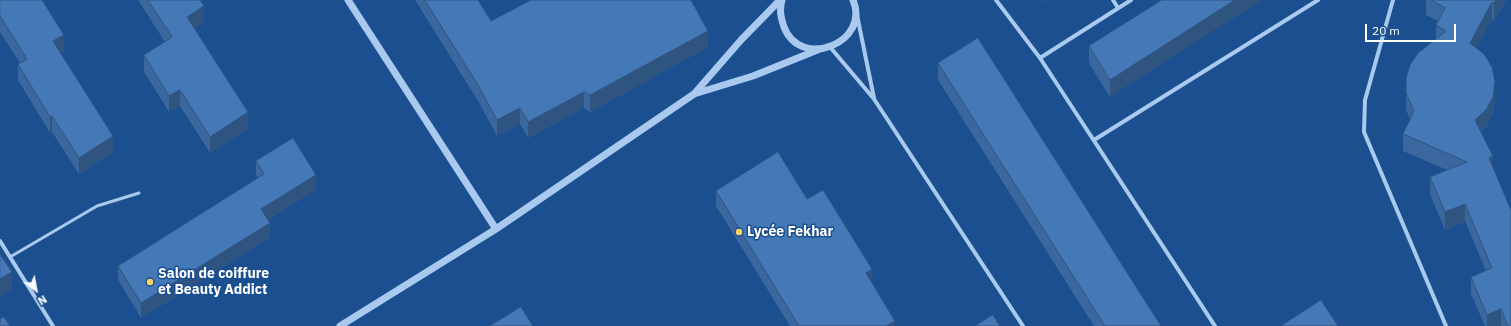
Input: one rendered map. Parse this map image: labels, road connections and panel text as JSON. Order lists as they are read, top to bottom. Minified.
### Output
{"places":["Lycée Fekhar","Salon de coiffure et Beauty Addict"],"scale_bar":"20 m","north":"bottom right"}
